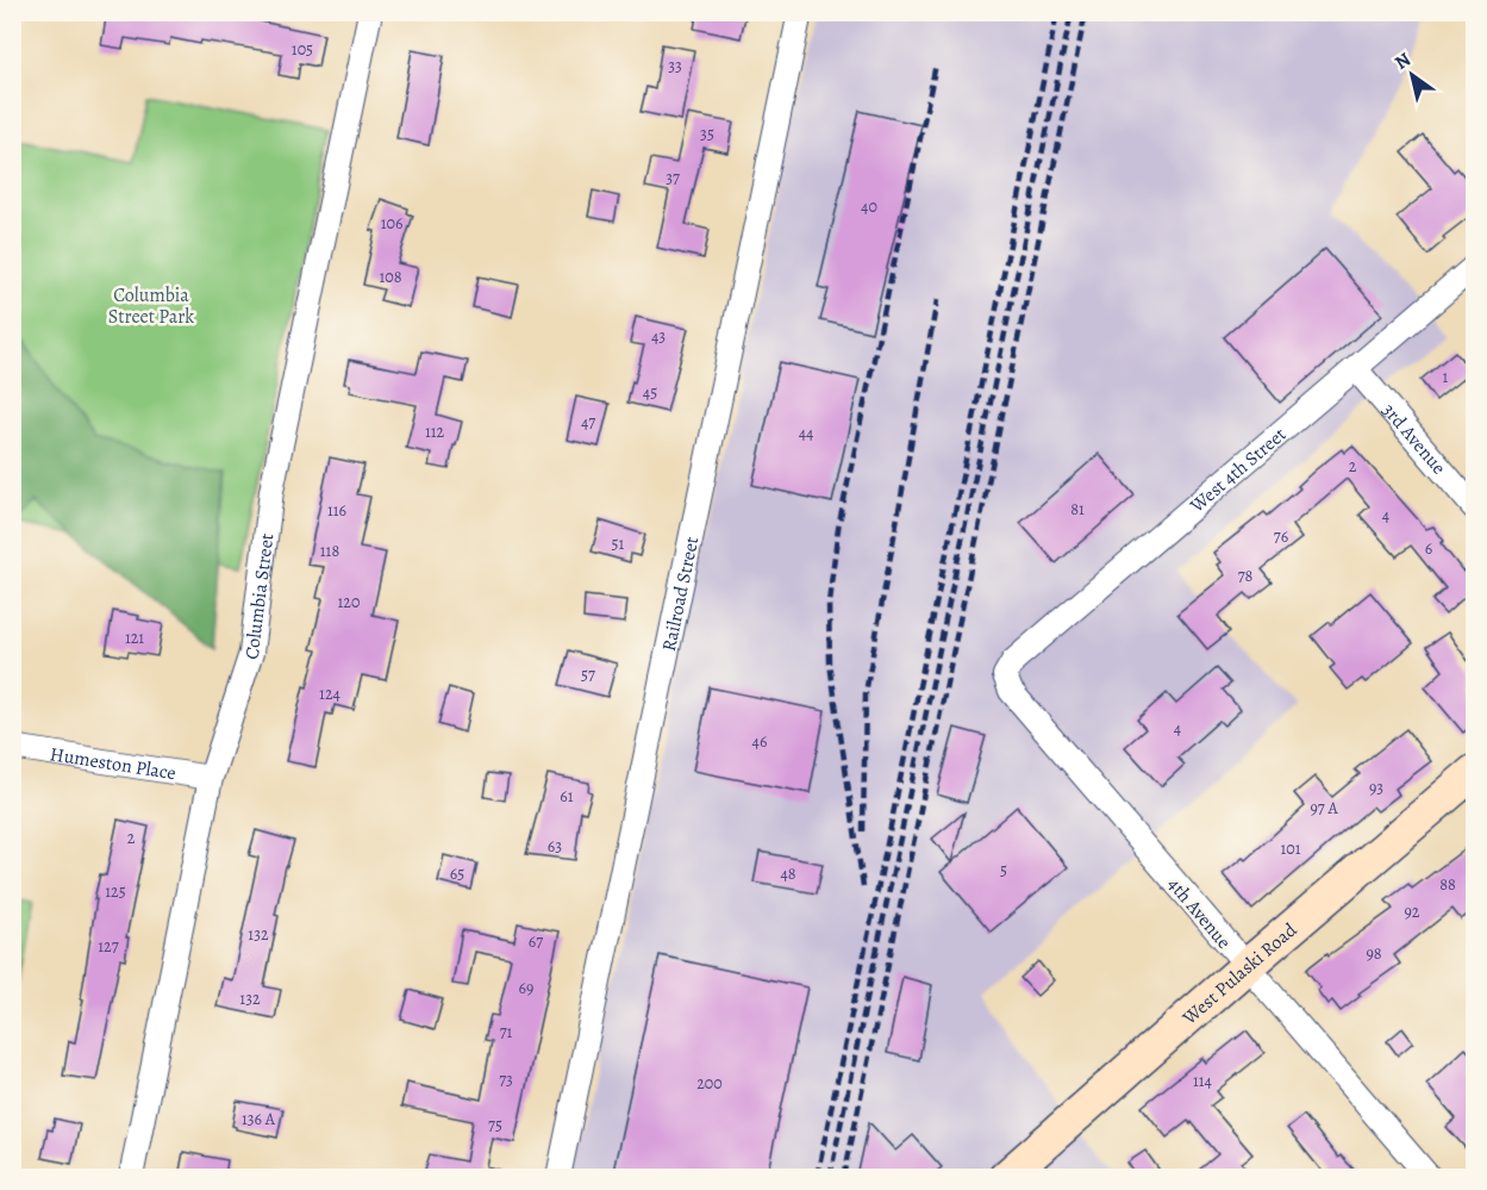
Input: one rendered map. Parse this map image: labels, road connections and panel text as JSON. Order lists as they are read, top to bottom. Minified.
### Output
{"streets":{"main road":["West Pulaski Road"],"street":["3rd Avenue","West 4th Street","Railroad Street","Columbia Street","Humeston Place","4th Avenue"]},"crossings":[["3rd Avenue","West 4th Street"],["West 4th Street","4th Avenue"],["Columbia Street","Humeston Place"],["4th Avenue","West Pulaski Road"]],"parks":["Columbia Street Park"],"house_numbers":["105","33","35","37","40","106","108","43","1","45","47","112","44","2","81","116","4","76","51","6","118","78","120","121","57","124","4","46","93","61","97 A","2","63","101","5","65","48","88","125","92","132","67","127","98","69","132","71","73","114","200","136 A","75"],"north":"top left"}
